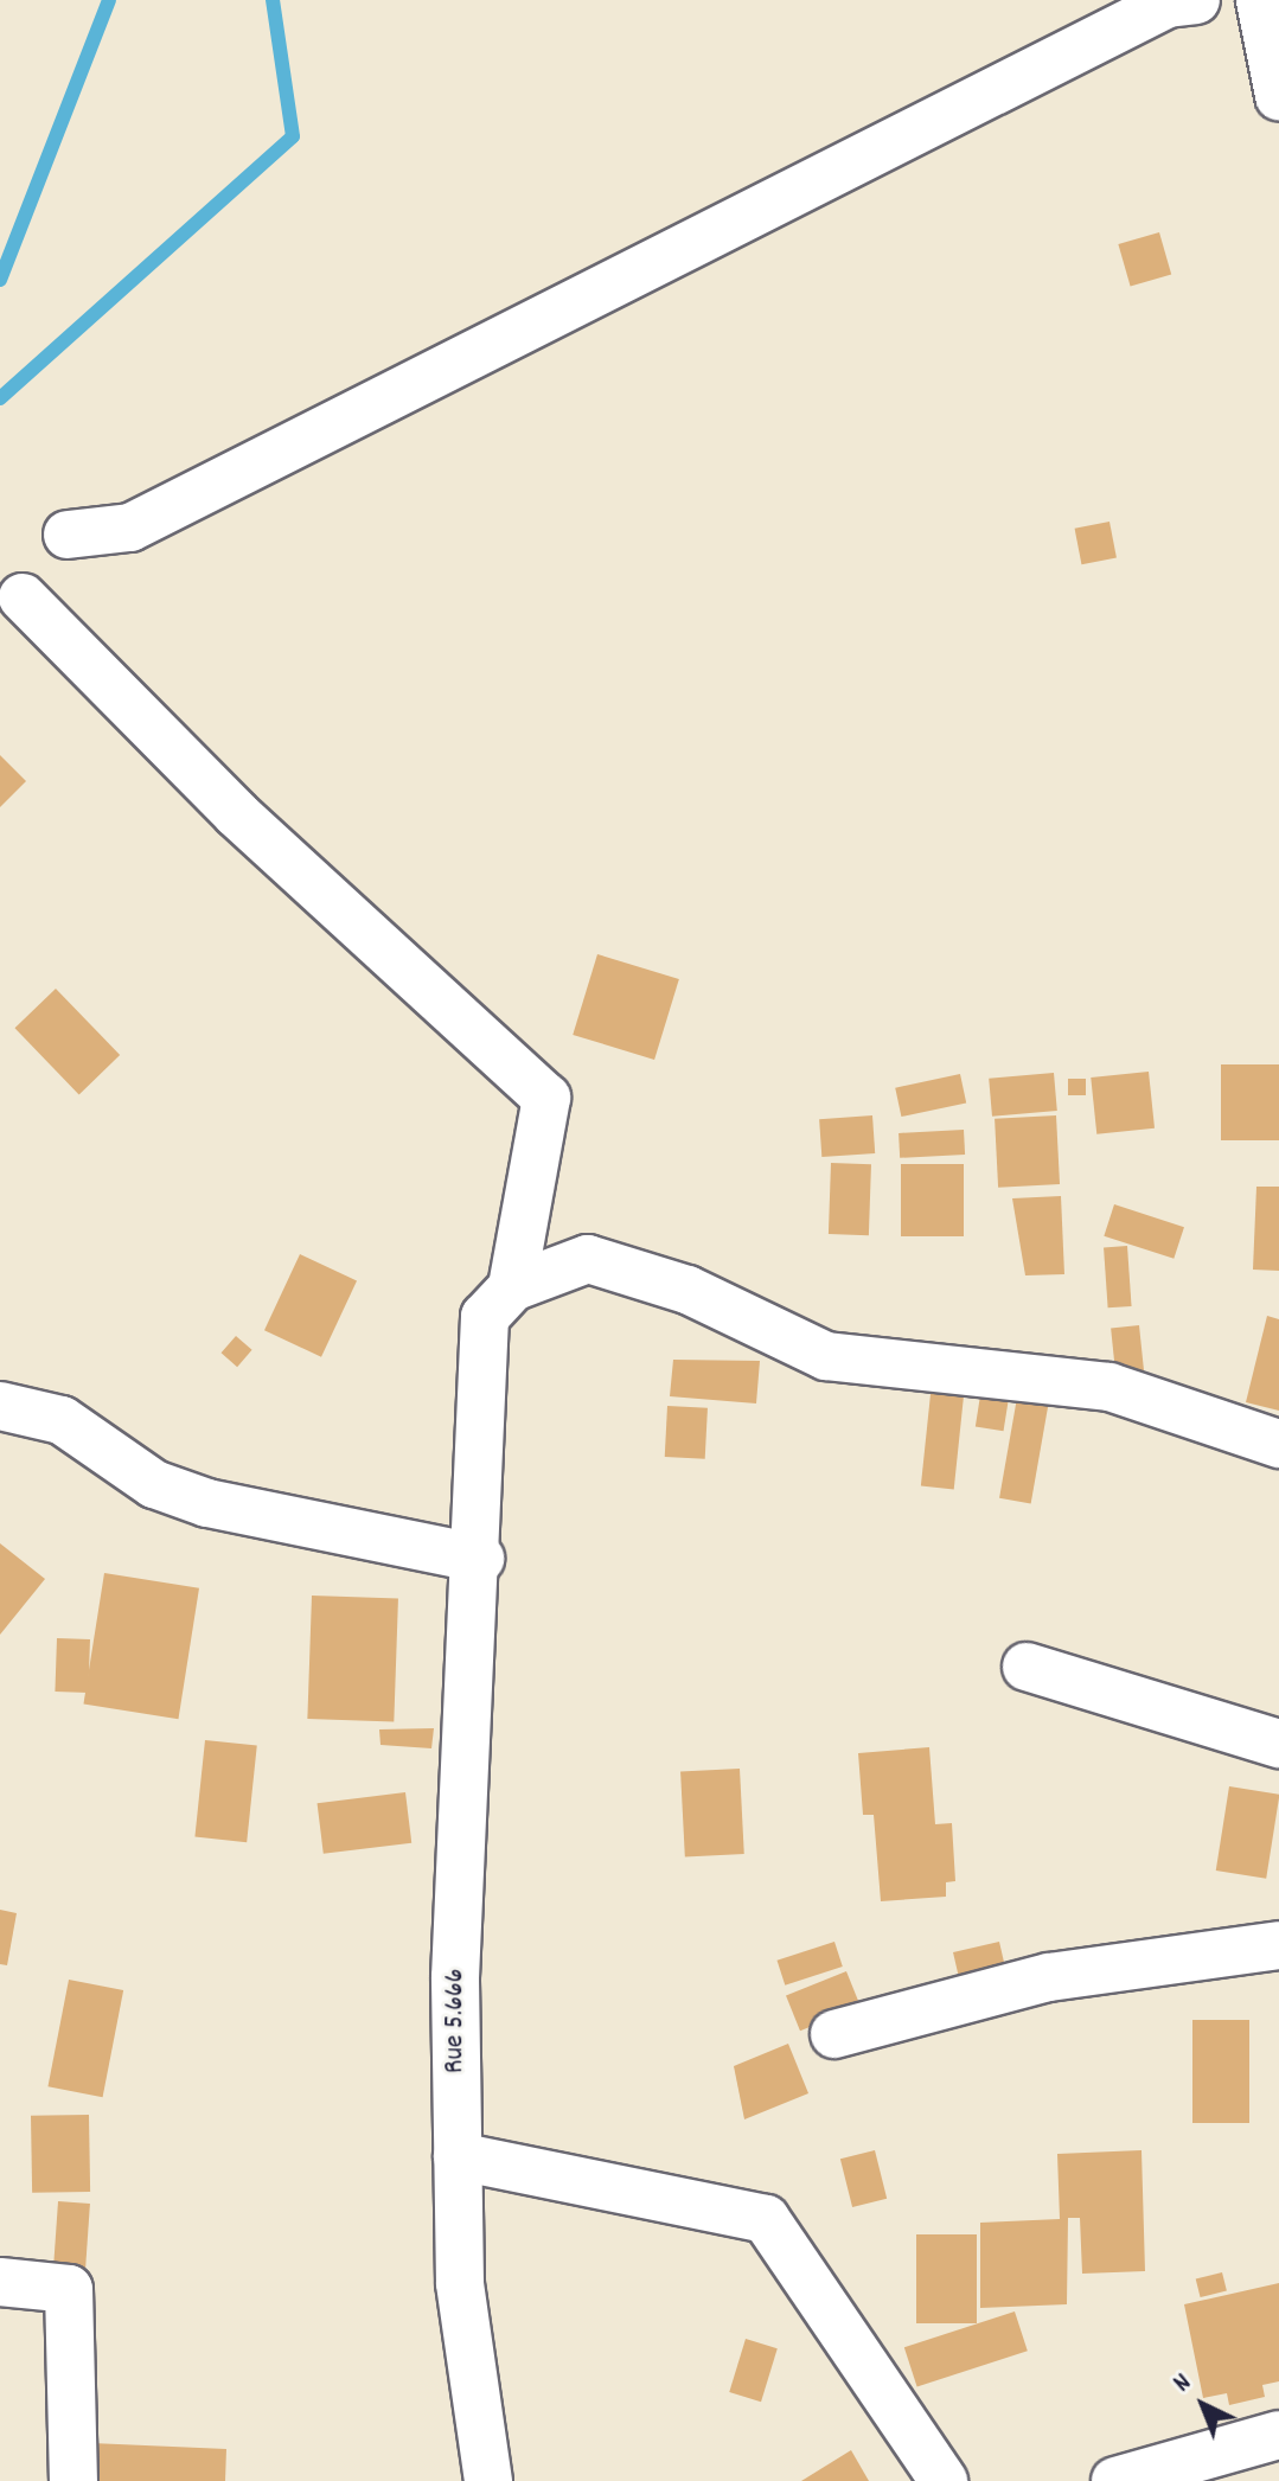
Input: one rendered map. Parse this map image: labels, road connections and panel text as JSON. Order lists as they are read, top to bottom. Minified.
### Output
{"streets":{"street":["Rue 5.666"]},"north":"top left"}
